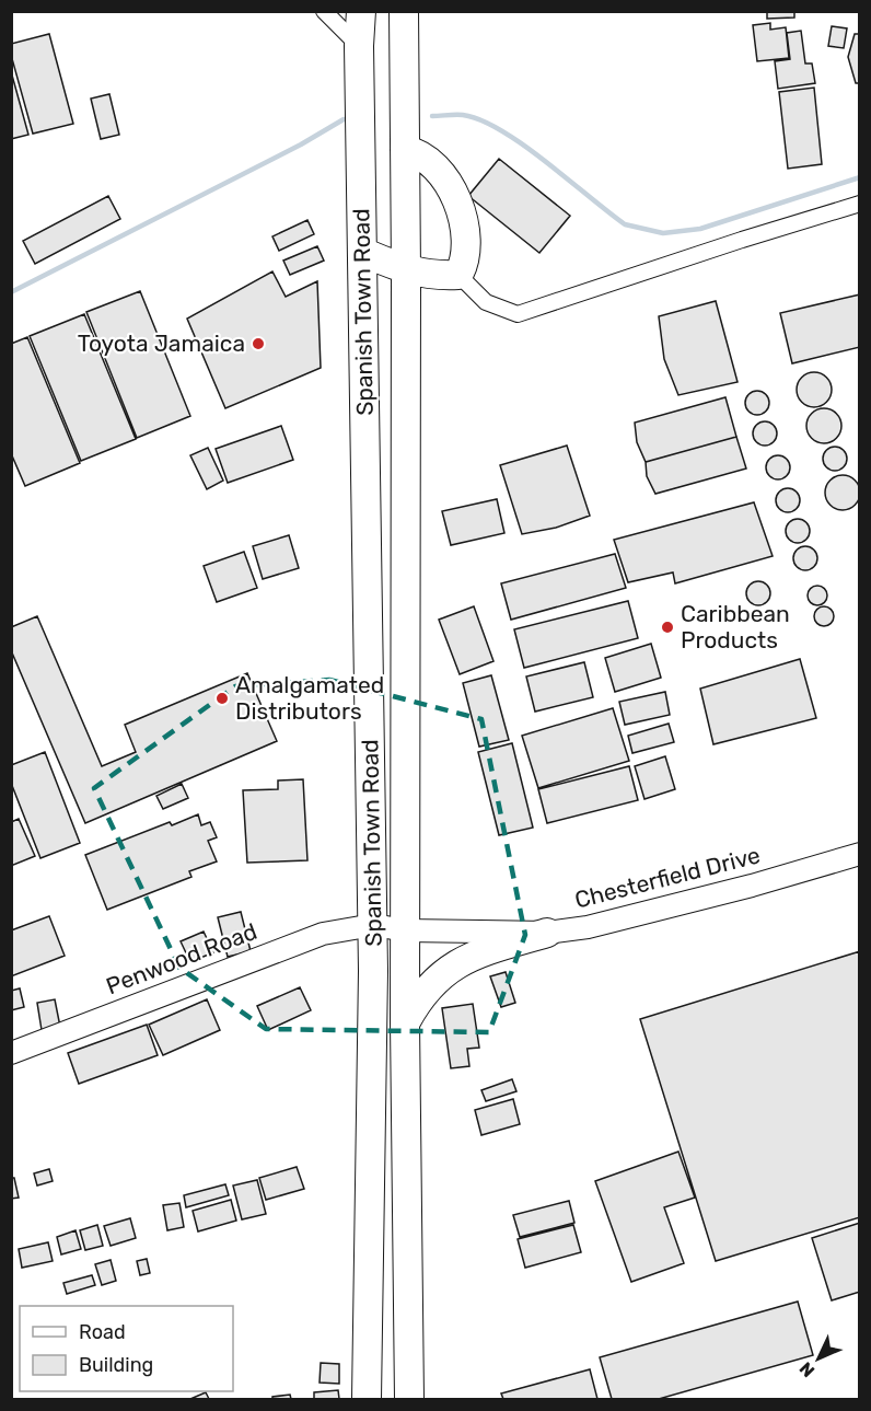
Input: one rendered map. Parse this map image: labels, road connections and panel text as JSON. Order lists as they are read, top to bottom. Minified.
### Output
{"streets":{"highway":["Spanish Town Road"],"street":["Chesterfield Drive","Penwood Road"]},"crossings":[["Spanish Town Road","Chesterfield Drive"],["Spanish Town Road","Penwood Road"],["Chesterfield Drive","Penwood Road"]],"places":["Toyota Jamaica","Caribbean Products","Amalgamated Distributors"],"legend":["Road","Building"],"north":"bottom left"}
